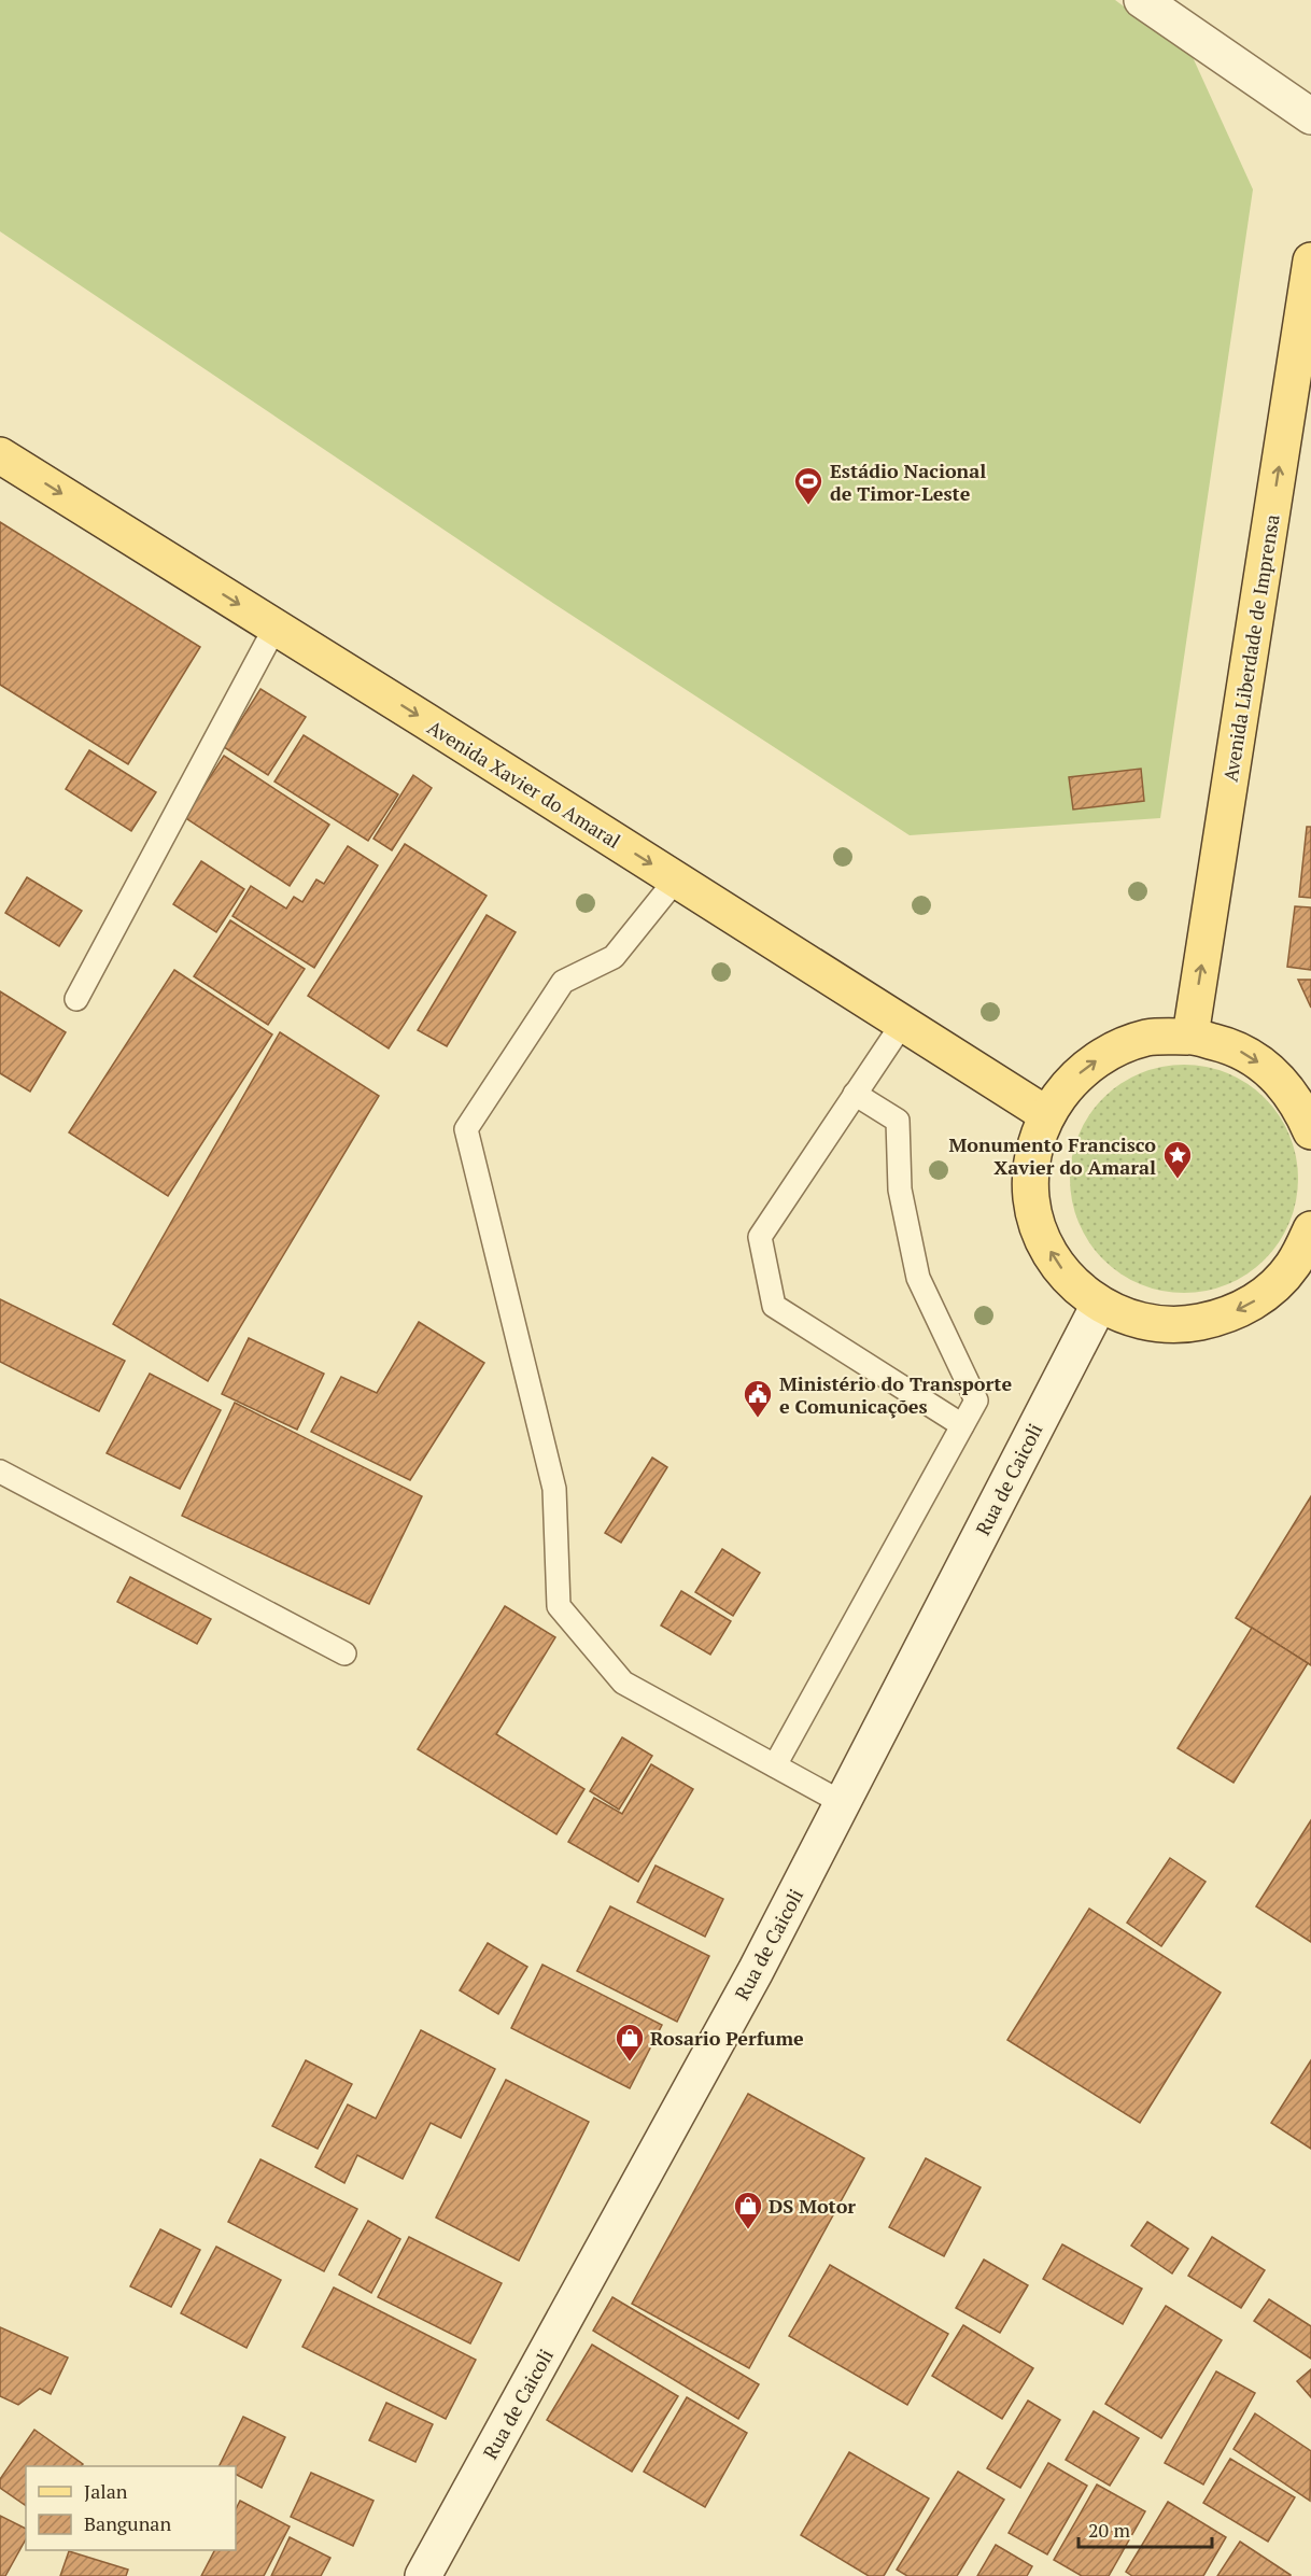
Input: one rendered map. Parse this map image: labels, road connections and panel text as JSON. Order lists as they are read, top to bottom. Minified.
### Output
{"streets":{"main road":["Avenida Liberdade de Imprensa","Avenida Xavier do Amaral","Rua de Caicoli"]},"one_way":["Avenida Liberdade de Imprensa","Avenida Xavier do Amaral"],"places":{"sports":["Estádio Nacional de Timor-Leste"],"place":["Monumento Francisco Xavier do Amaral"],"public building":["Ministério do Transporte e Comunicações"],"shop":["Rosario Perfume","DS Motor"]},"legend":["Jalan","Bangunan"],"scale_bar":"20 m"}
